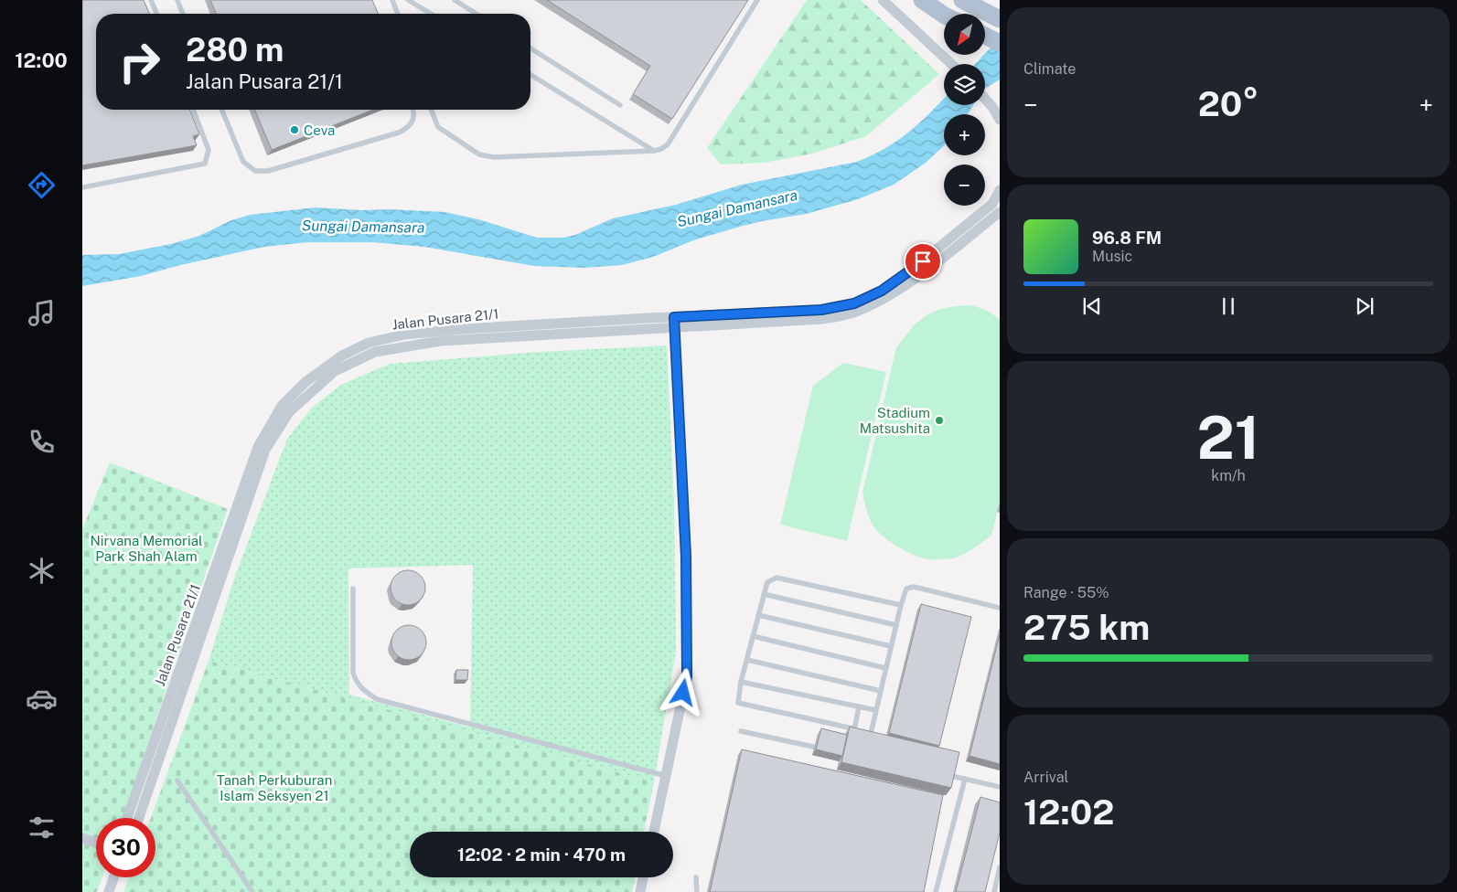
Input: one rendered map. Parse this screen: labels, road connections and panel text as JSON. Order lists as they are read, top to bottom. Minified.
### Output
{"streets":{"street":["Jalan Pusara 21/1"]},"water":["Sungai Damansara"],"parks":["Nirvana Memorial Park Shah Alam","Tanah Perkuburan Islam Seksyen 21"],"places":["Ceva","Stadium Matsushita"],"north":"bottom left","page":{"tabs":"12:00","tile":["Climate",["21","km/h"],["Range · 55%","275 km"],["Arrival","12:02"]],"map_buttons":["+","−"],"turn":["280 m","Jalan Pusara 21/1"],"heat":["−","20°","+"],"song":["96.8 FM","Music"],"limit":"30","trip":"12:02 · 2 min · 470 m"}}
